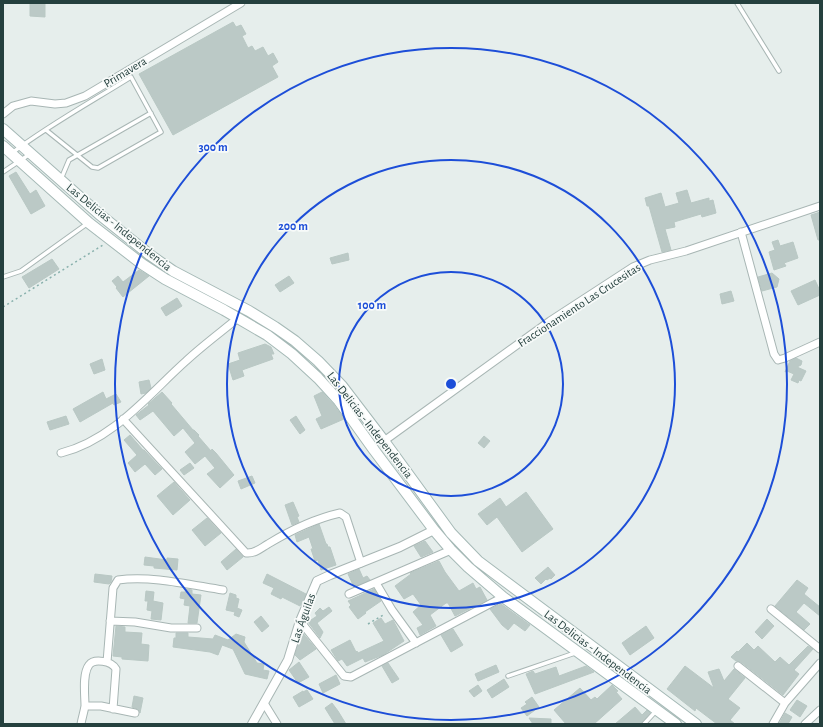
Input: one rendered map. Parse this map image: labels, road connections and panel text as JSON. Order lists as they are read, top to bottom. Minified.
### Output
{"streets":{"main road":["Las Delicias - Independencia"],"street":["Primavera","Fraccionamiento Las Crucesitas","Las Águilas"]},"crossings":[["Las Delicias - Independencia","Fraccionamiento Las Crucesitas"],["Las Delicias - Independencia","Las Águilas"]],"rings":["300 m","200 m","100 m"]}
